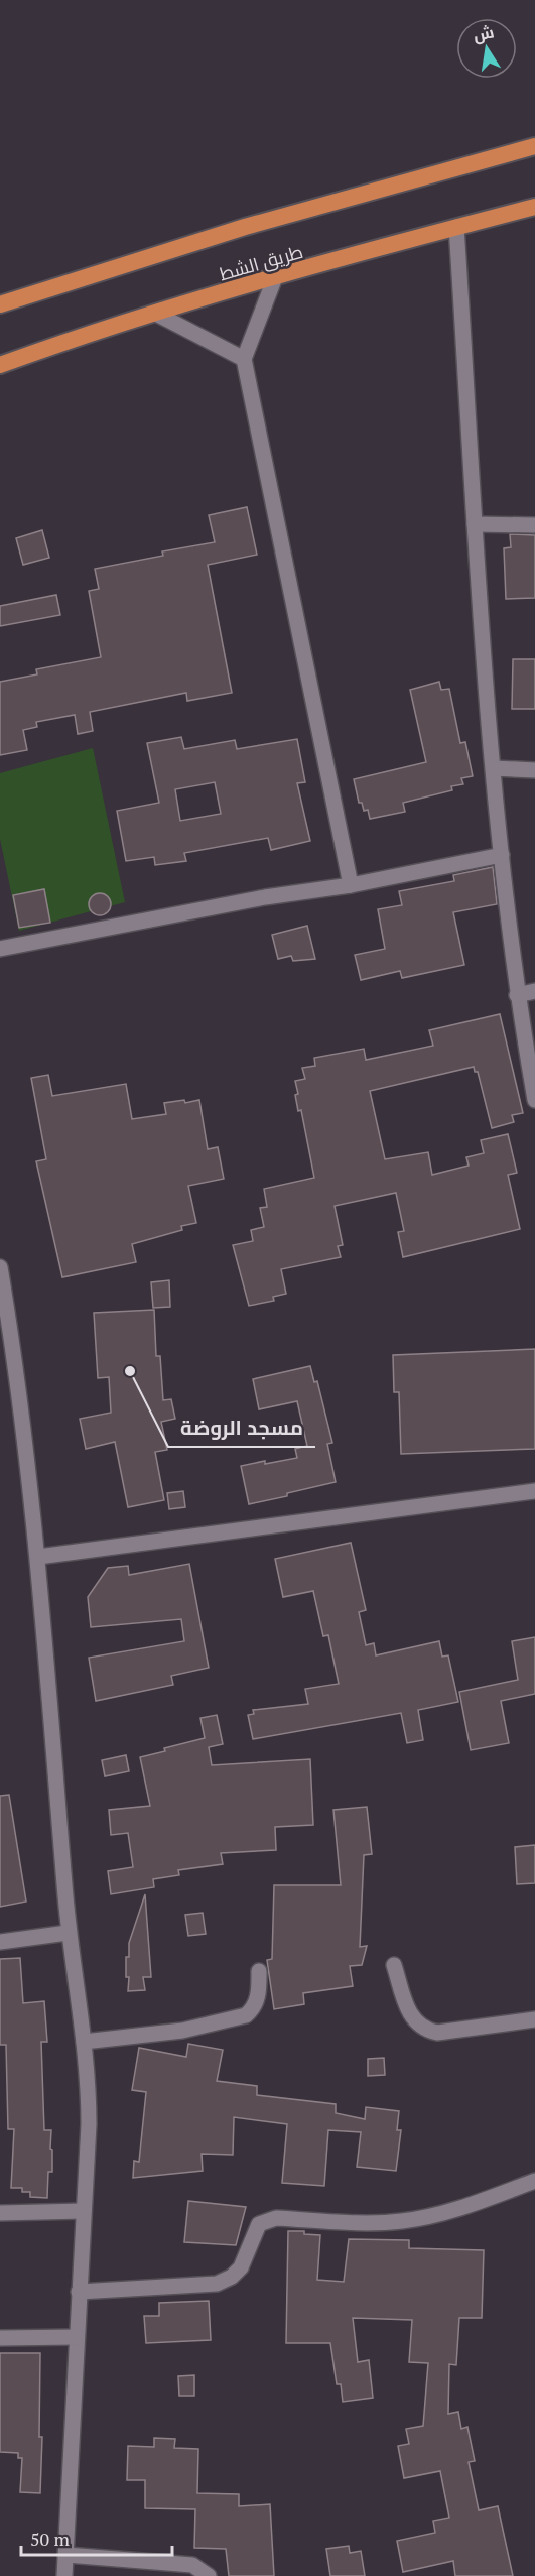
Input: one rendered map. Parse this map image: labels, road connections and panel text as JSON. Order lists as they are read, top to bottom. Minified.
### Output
{"streets":{"highway":["طريق الشط"]},"places":["مسجد الروضة"],"scale_bar":"50 m","north":"top"}
